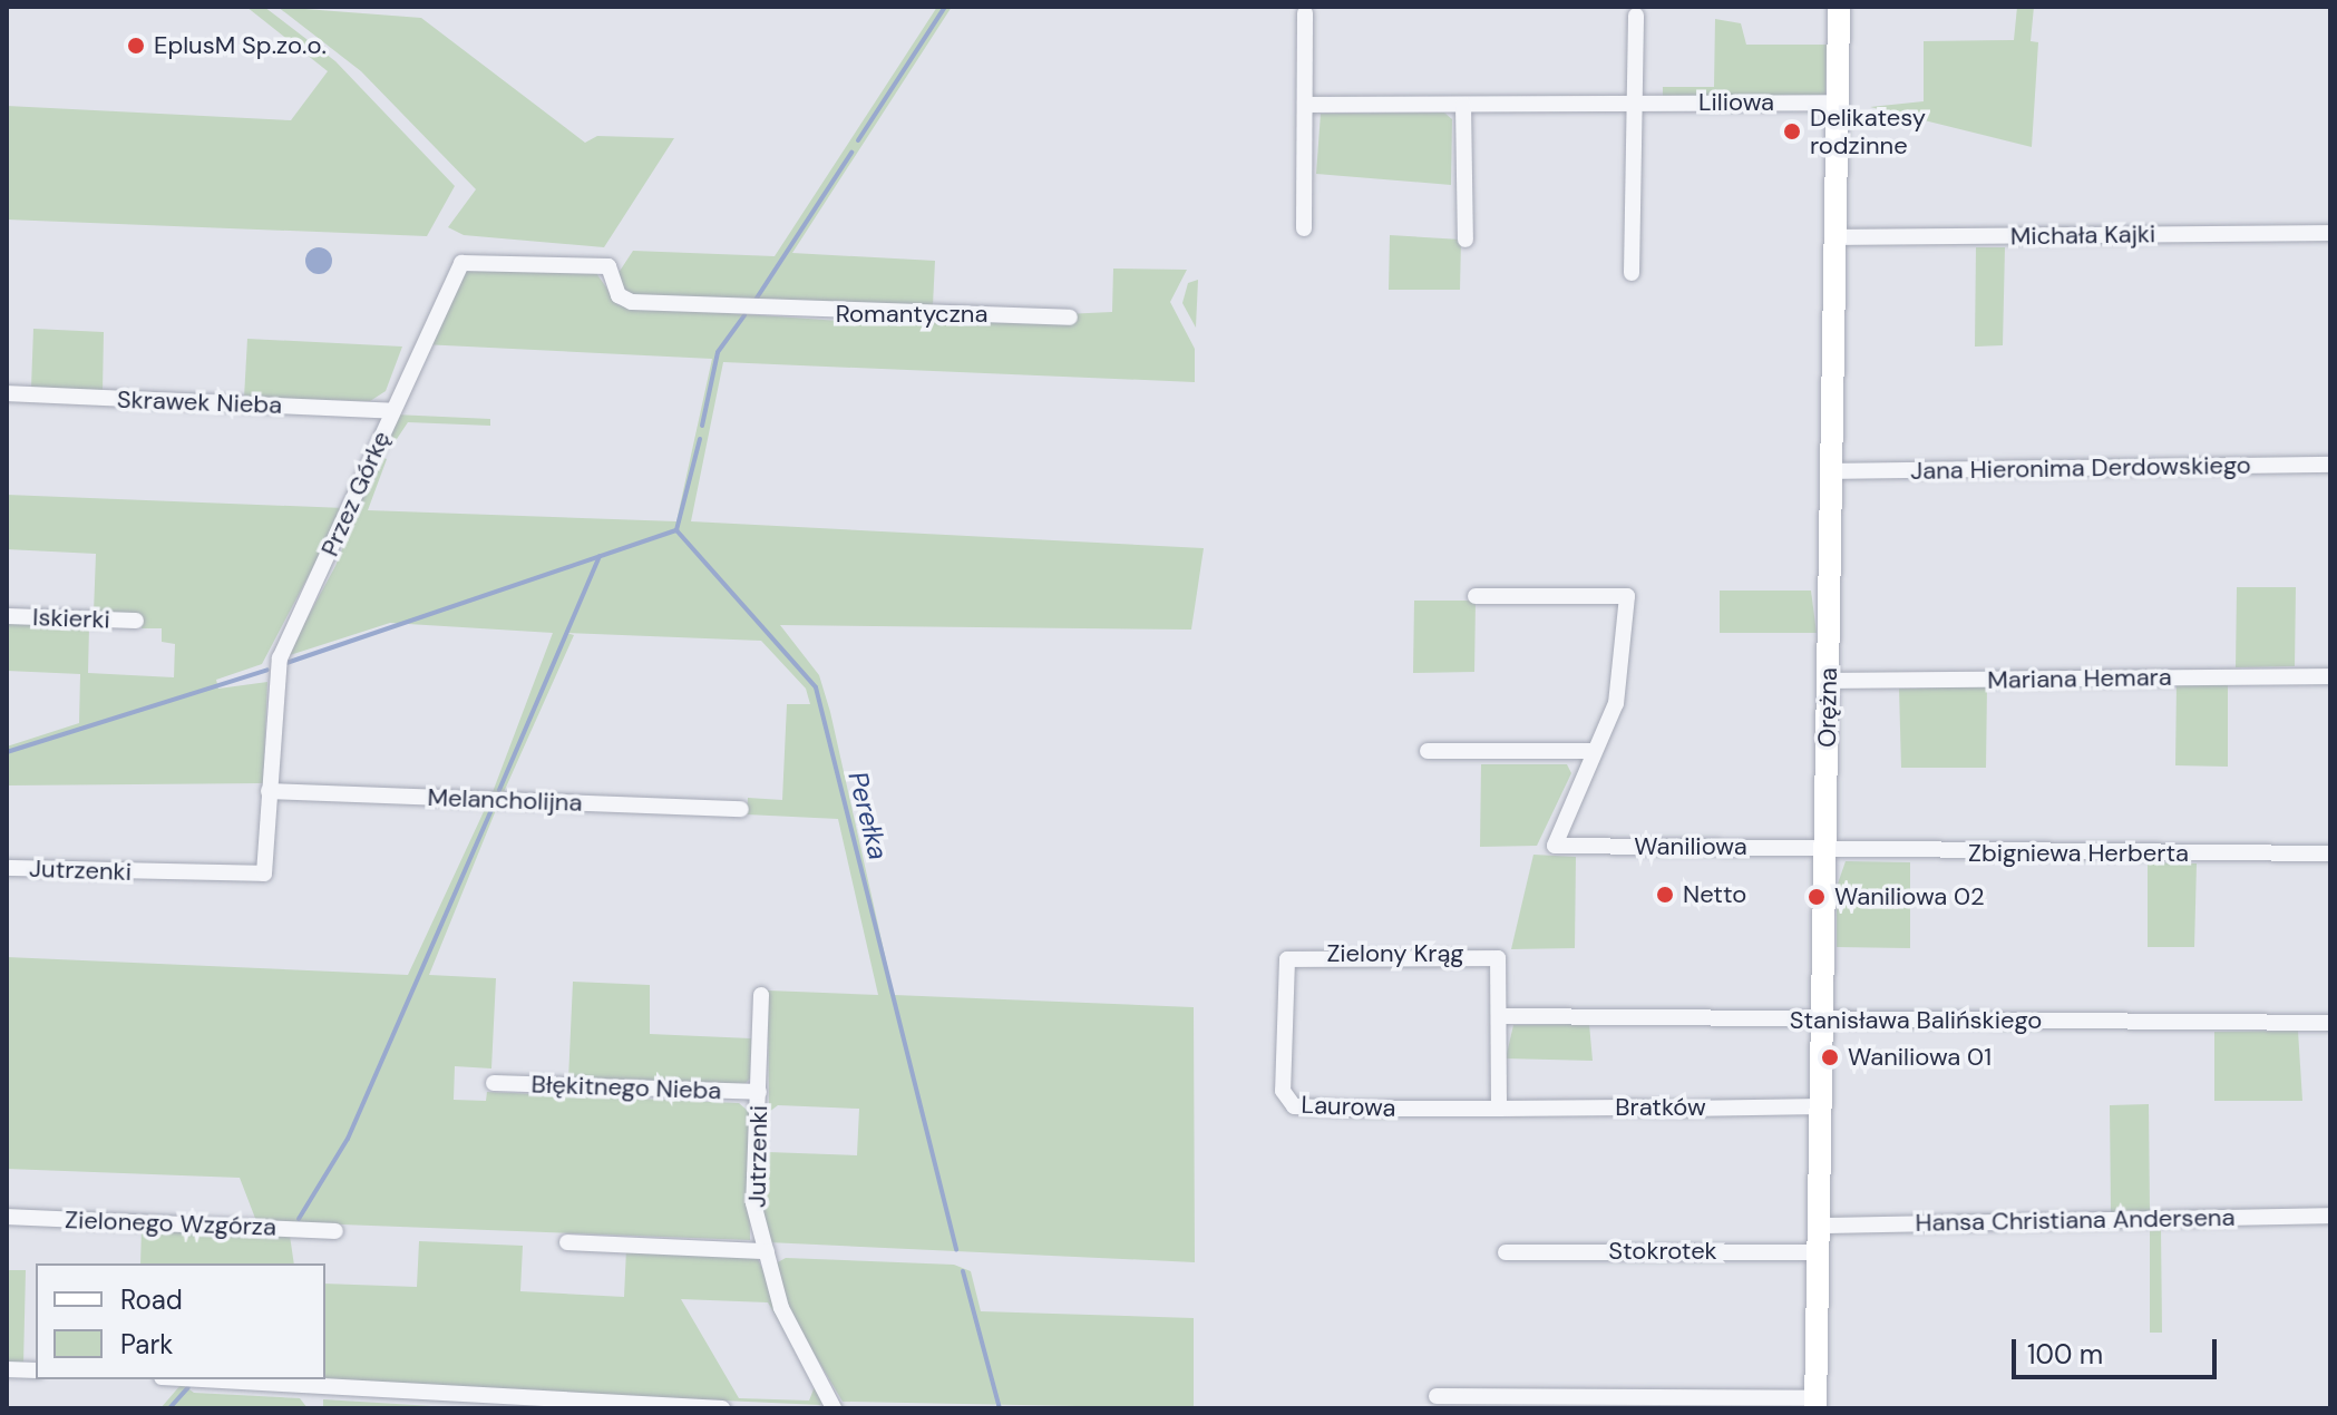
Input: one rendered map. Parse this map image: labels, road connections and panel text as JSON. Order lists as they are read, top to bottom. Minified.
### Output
{"streets":{"street":["Liliowa","Michała Kajki","Romantyczna","Skrawek Nieba","Jana Hieronima Derdowskiego","Przez Górkę","Iskierki","Mariana Hemara","Orężna","Melancholijna","Waniliowa","Zbigniewa Herberta","Jutrzenki","Zielony Krąg","Stanisława Balińskiego","Błękitnego Nieba","Laurowa","Bratków","Hansa Christiana Andersena","Zielonego Wzgórza","Stokrotek"]},"crossings":[["Liliowa","Orężna"],["Michała Kajki","Orężna"],["Romantyczna","Przez Górkę"],["Skrawek Nieba","Przez Górkę"],["Jana Hieronima Derdowskiego","Orężna"],["Przez Górkę","Melancholijna"],["Przez Górkę","Jutrzenki"],["Mariana Hemara","Orężna"],["Orężna","Waniliowa"],["Orężna","Zbigniewa Herberta"],["Orężna","Stanisława Balińskiego"],["Orężna","Bratków"],["Orężna","Hansa Christiana Andersena"],["Orężna","Stokrotek"],["Waniliowa","Zbigniewa Herberta"],["Jutrzenki","Błękitnego Nieba"],["Zielony Krąg","Stanisława Balińskiego"],["Zielony Krąg","Laurowa"],["Laurowa","Bratków"]],"water":["Perełka"],"places":["EplusM Sp.zo.o.","Delikatesy rodzinne","Netto","Waniliowa 02","Waniliowa 01"],"legend":["Road","Park"],"scale_bar":"100 m"}
